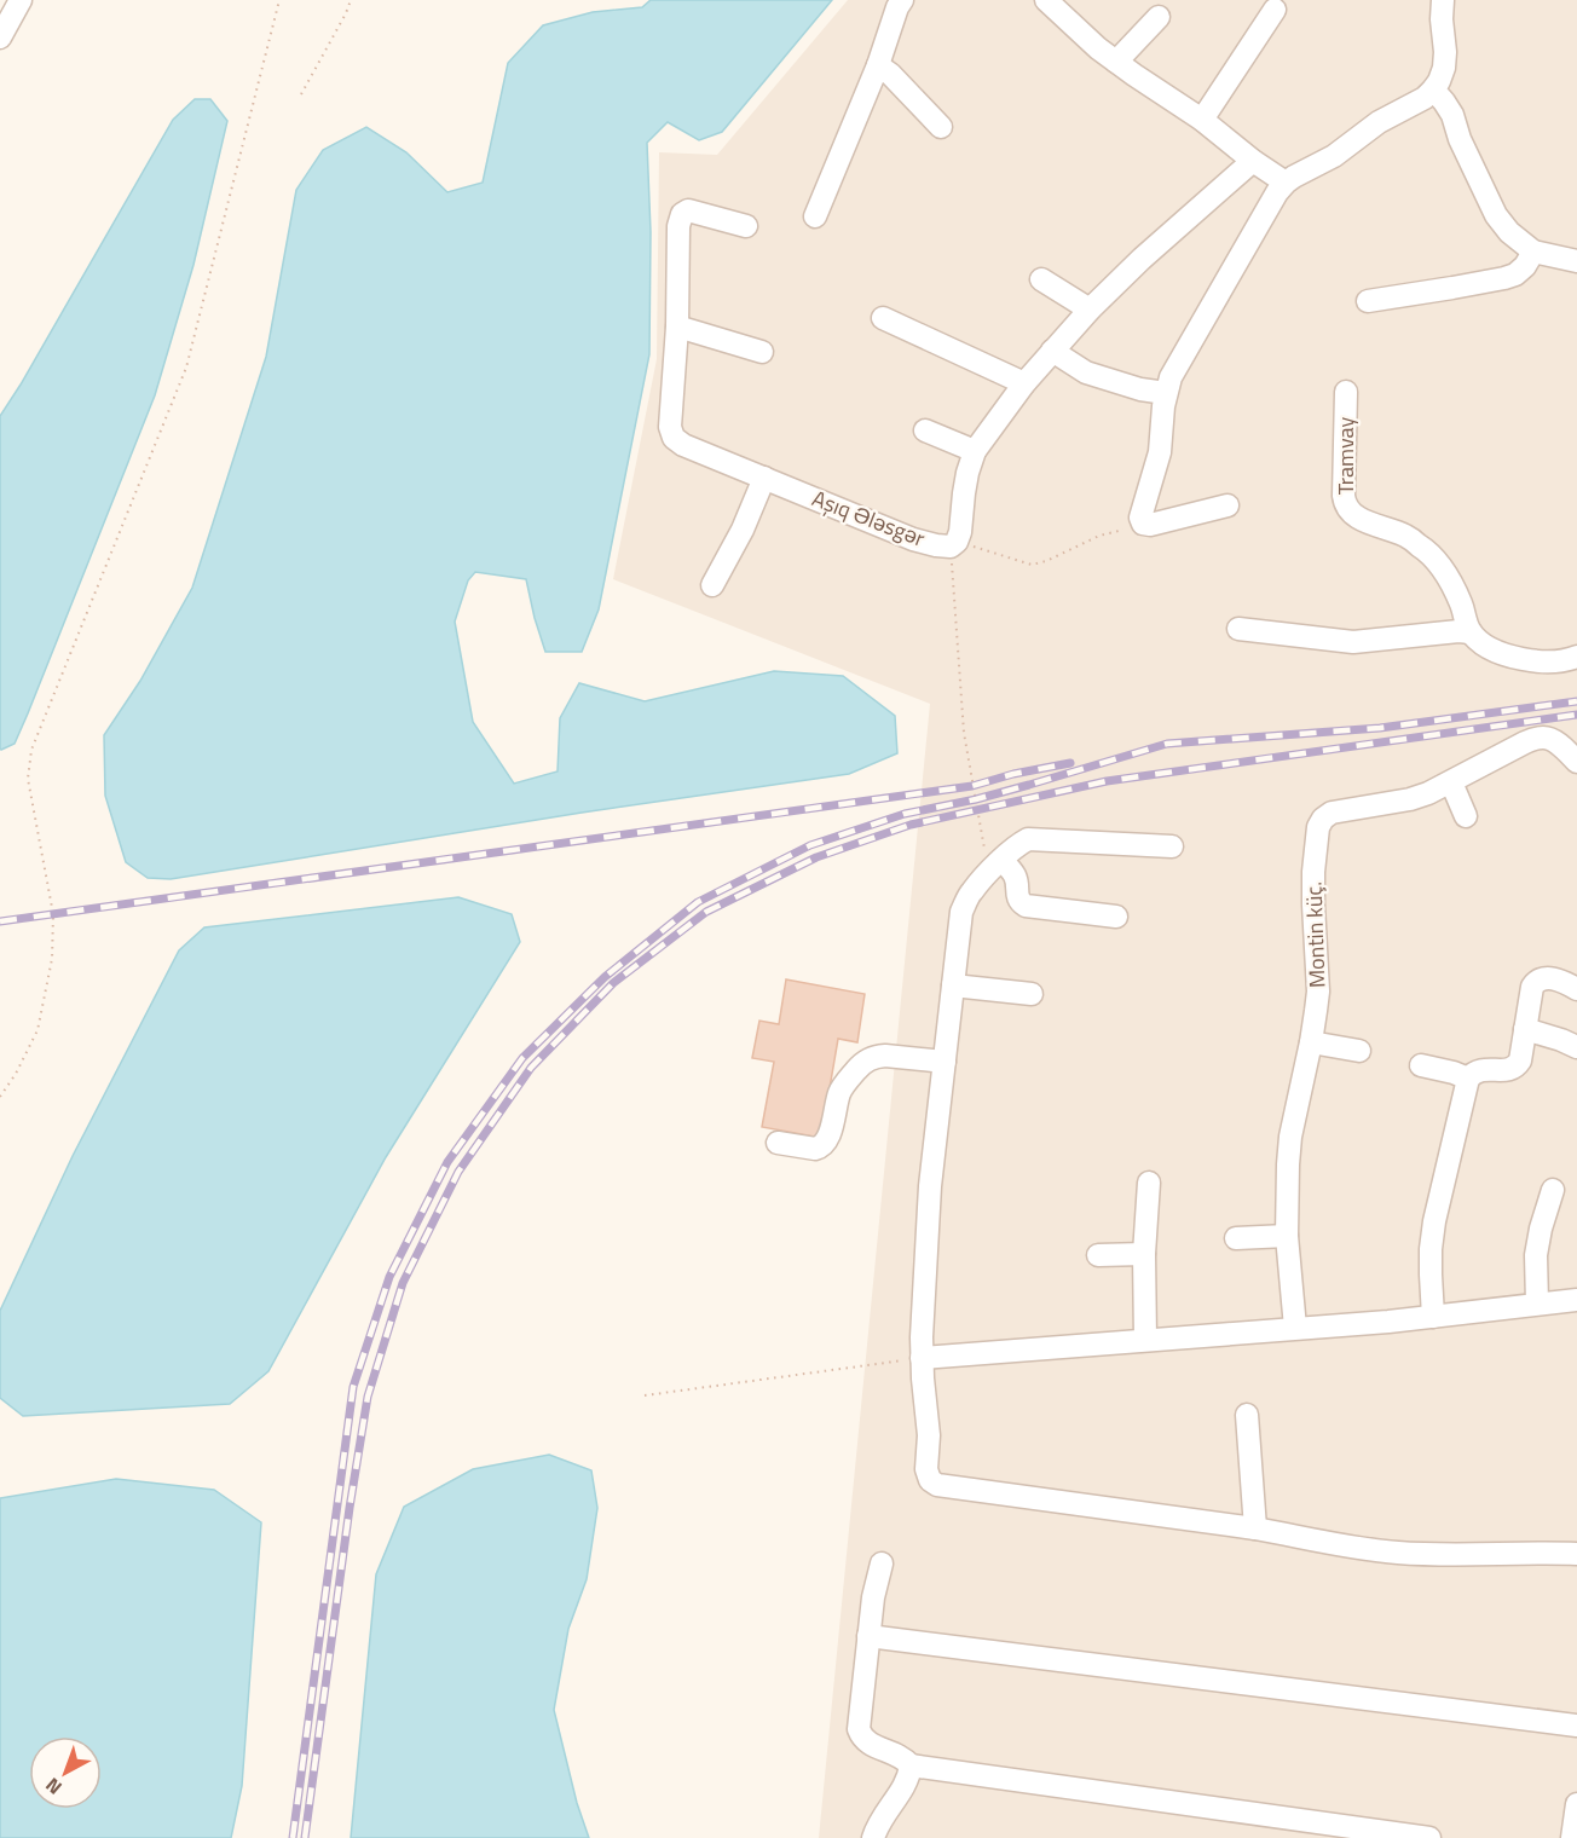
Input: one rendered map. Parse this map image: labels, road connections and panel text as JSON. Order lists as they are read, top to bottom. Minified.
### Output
{"streets":{"street":["Tramvay","Aşıq Ələsgər","Montin küç."]},"north":"bottom left"}
